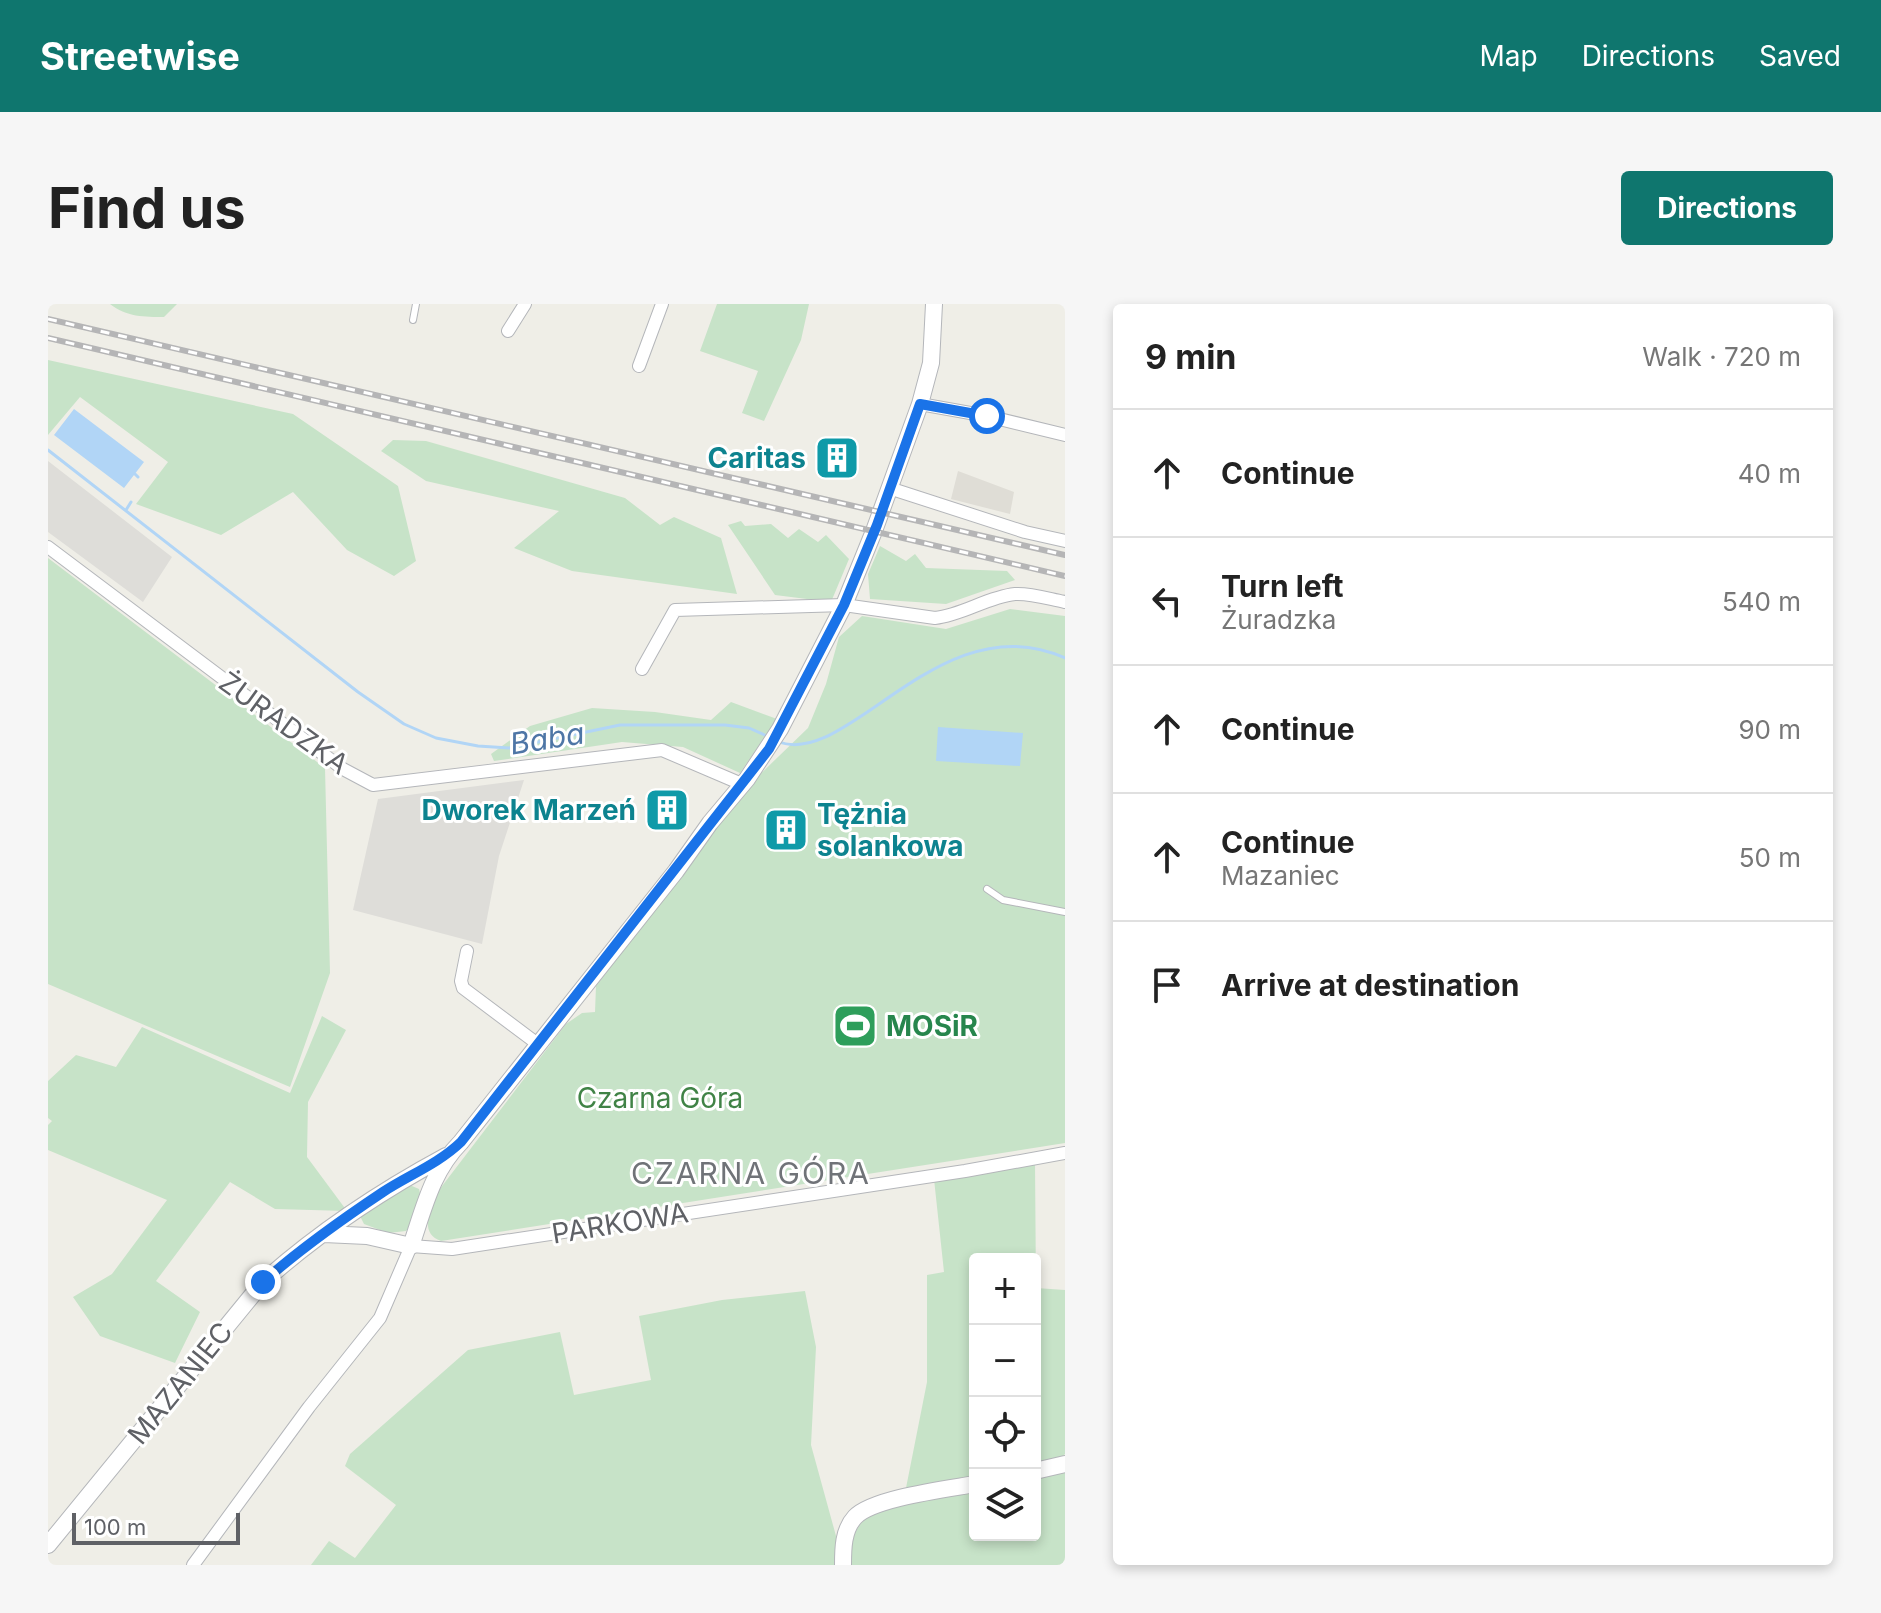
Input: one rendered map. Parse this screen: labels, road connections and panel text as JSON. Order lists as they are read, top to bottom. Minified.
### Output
{"streets":{"street":["ŻURADZKA","PARKOWA","MAZANIEC"]},"districts":["CZARNA GÓRA"],"water":["Baba"],"parks":["Czarna Góra"],"places":{"building":["Caritas","Dworek Marzeń","Tężnia solankowa"],"sports":["MOSiR"]},"scale_bar":"100 m","page":{"header":"Streetwise","nav":["Map","Directions","Saved"],"buttons":"Directions","title":"Find us","heading":["9 min","Walk · 720 m"],"list":[["Continue","40 m"],["Turn left","Żuradzka","540 m"],["Continue","90 m"],["Continue","Mazaniec","50 m"],"Arrive at destination"],"map_buttons":["+","−"],"scale":"100 m"}}
